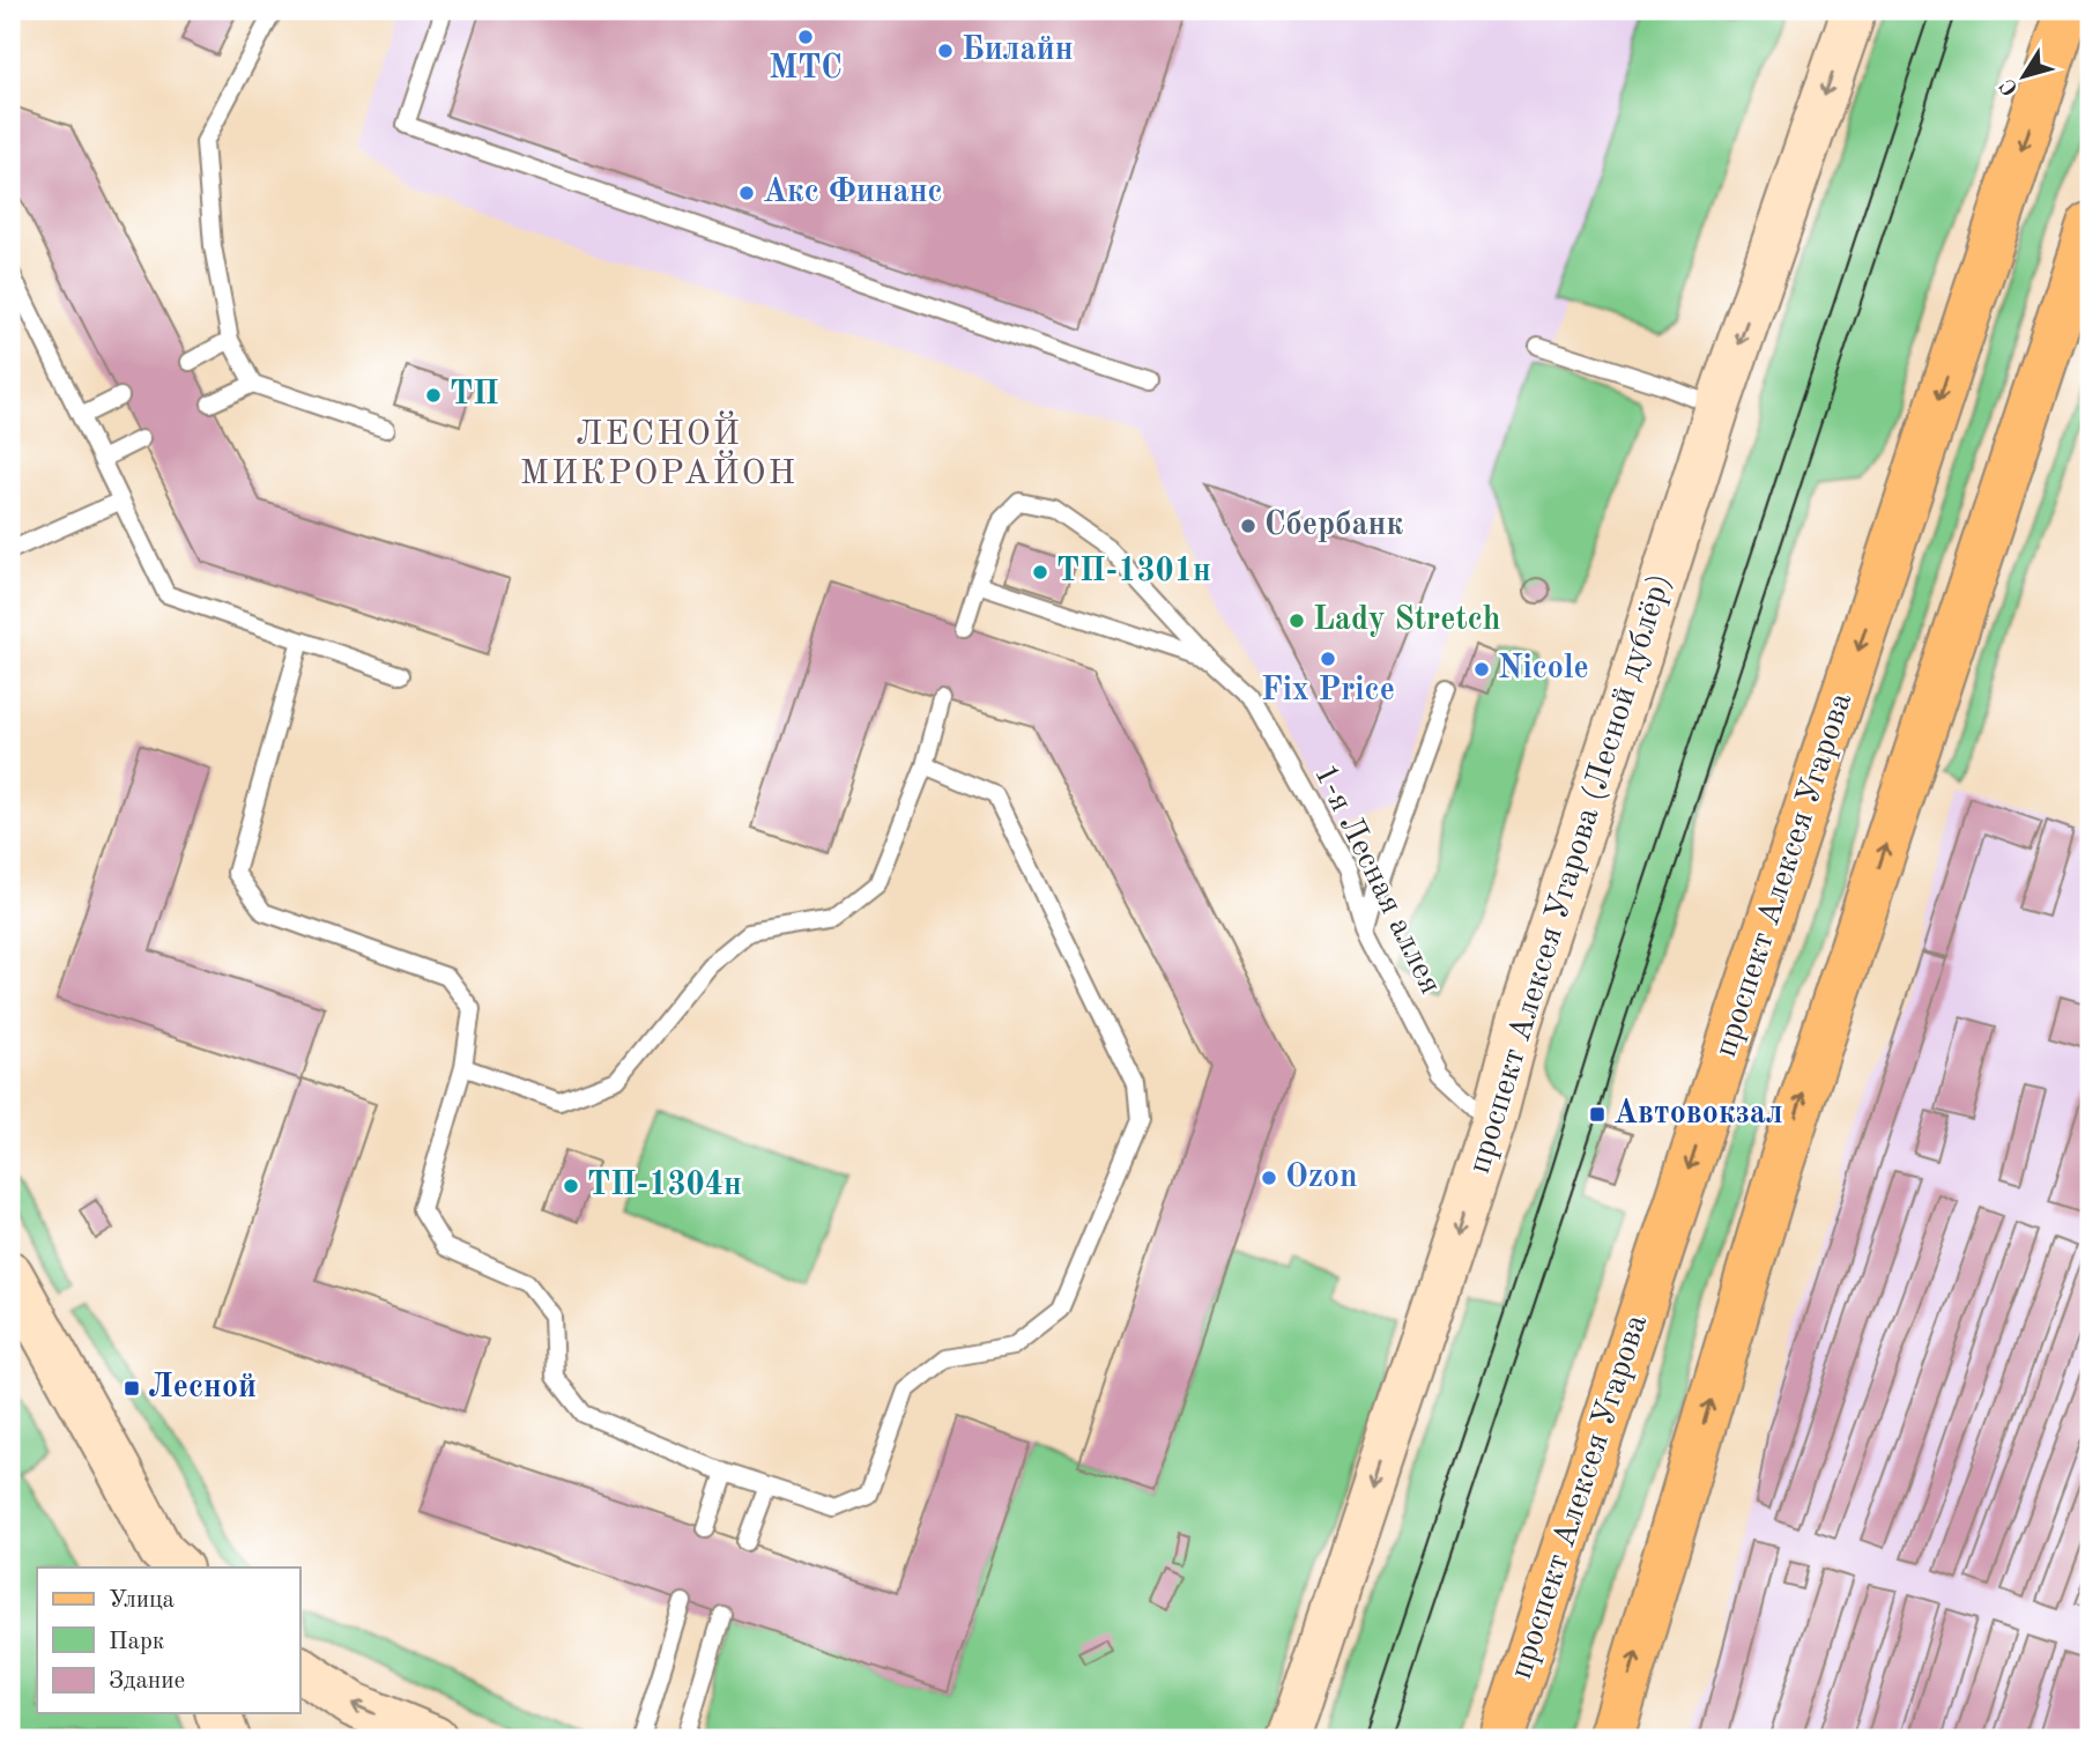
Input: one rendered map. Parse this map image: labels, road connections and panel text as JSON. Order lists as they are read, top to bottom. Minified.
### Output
{"streets":{"main road":["проспект Алексея Угарова"],"street":["проспект Алексея Угарова (Лесной дублёр)"],"lane":["1-я Лесная аллея"]},"crossings":[["проспект Алексея Угарова (Лесной дублёр)","1-я Лесная аллея"]],"one_way":["проспект Алексея Угарова (Лесной дублёр)"],"districts":["ЛЕСНОЙ МИКРОРАЙОН"],"places":{"other":["МТС","Билайн","Акс Финанс","ТП","Сбербанк","ТП-1301н","Lady Stretch","Fix Price","Nicole","Ozon","ТП-1304н"],"transit":["Автовокзал","Лесной"]},"legend":["Улица","Парк","Здание"],"north":"bottom left"}
